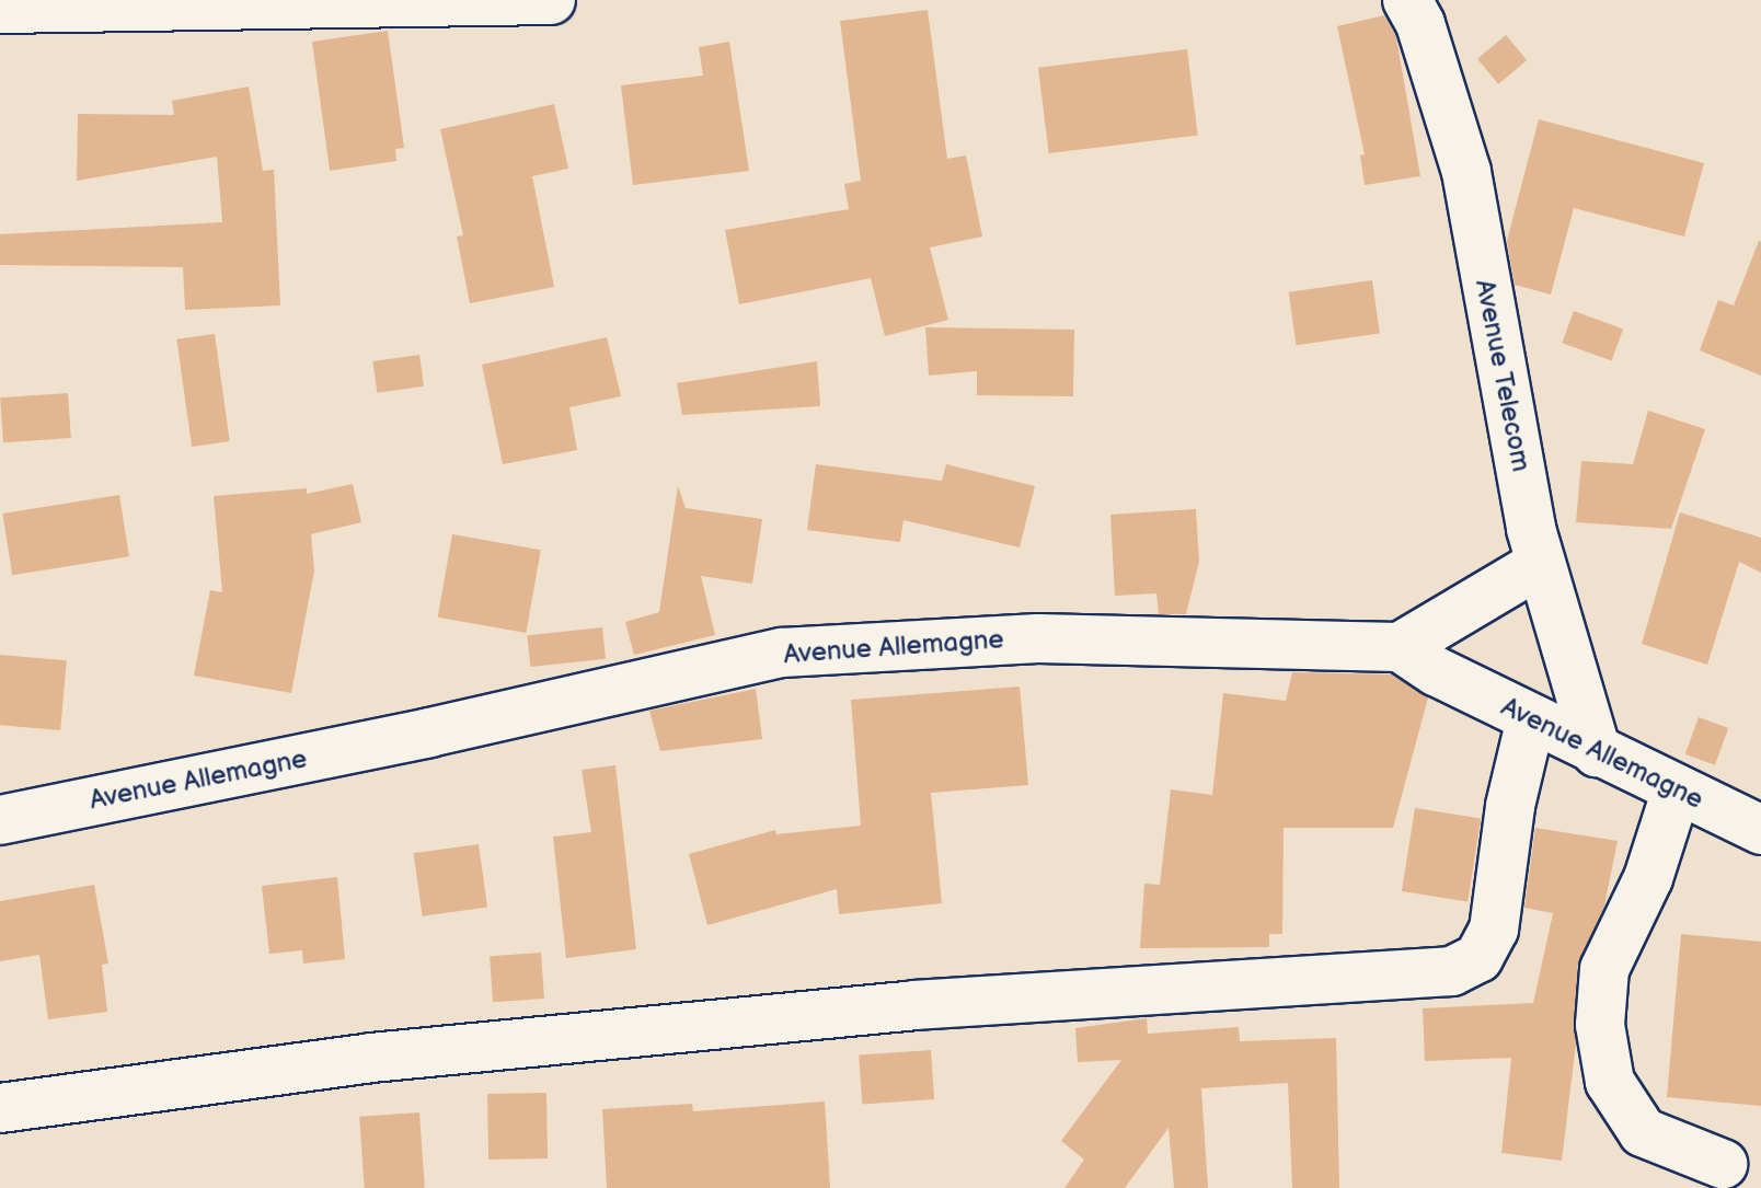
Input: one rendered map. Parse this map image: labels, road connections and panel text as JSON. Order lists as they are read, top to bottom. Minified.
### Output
{"streets":{"street":["Avenue Telecom","Avenue Allemagne"]},"crossings":[["Avenue Telecom","Avenue Allemagne"]]}
